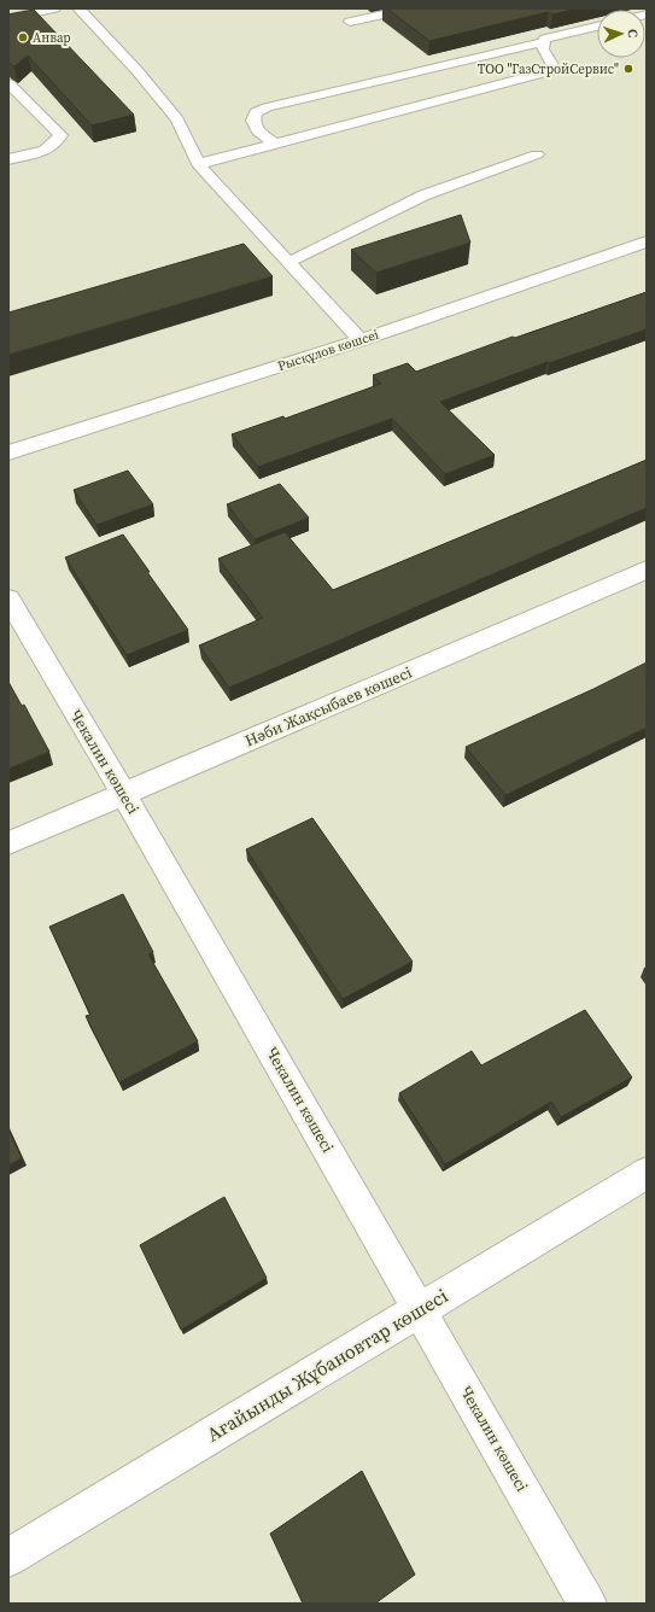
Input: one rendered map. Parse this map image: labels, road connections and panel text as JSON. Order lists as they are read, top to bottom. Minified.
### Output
{"streets":{"street":["Рысқұлов көшсеі","Нәби Жақсыбаев көшесі","Чекалин көшесі","Ағайынды Жұбановтар көшесі"]},"crossings":[["Нәби Жақсыбаев көшесі","Чекалин көшесі"],["Чекалин көшесі","Ағайынды Жұбановтар көшесі"]],"places":["Анвар","ТОО \"ГазСтройСервис\""],"north":"right"}
